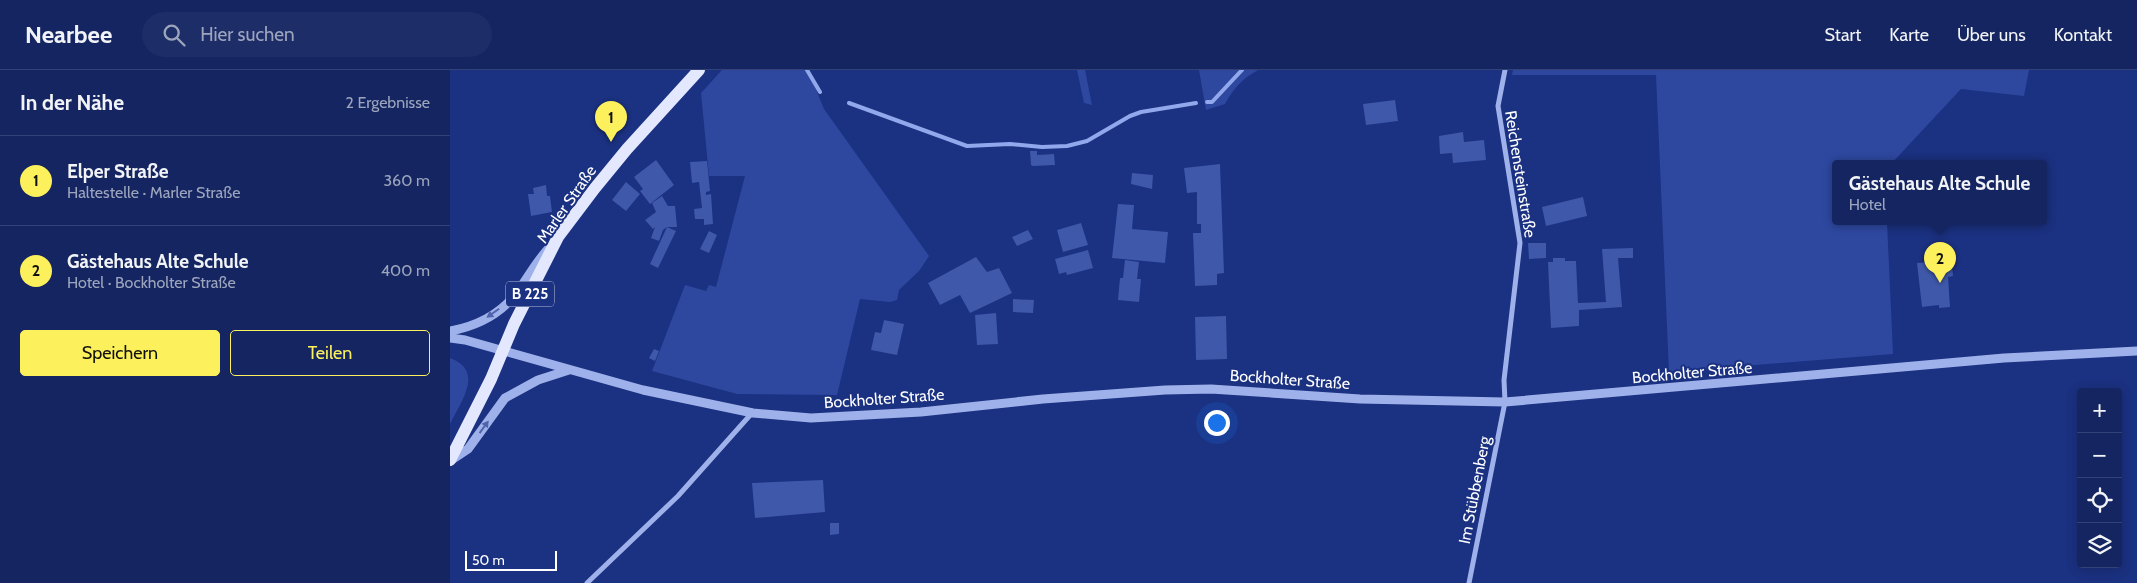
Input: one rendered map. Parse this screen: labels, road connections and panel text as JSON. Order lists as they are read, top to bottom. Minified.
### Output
{"streets":{"main road":["Marler Straße","B 225"],"street":["Reichensteinstraße","Bockholter Straße","Im Stübbenberg"]},"crossings":[["Reichensteinstraße","Bockholter Straße"],["Reichensteinstraße","Im Stübbenberg"],["Marler Straße","B 225"],["Marler Straße","Bockholter Straße"],["B 225","Bockholter Straße"],["Bockholter Straße","Im Stübbenberg"]],"scale_bar":"50 m","page":{"header":"Nearbee","search":"Hier suchen","nav":["Start","Karte","Über uns","Kontakt"],"heading":["In der Nähe","2 Ergebnisse"],"pins":["1","2"],"list":[{"mark":"1","name":"Elper Straße","note":"Haltestelle · Marler Straße","value":"360 m"},{"mark":"2","name":"Gästehaus Alte Schule","note":"Hotel · Bockholter Straße","value":"400 m"}],"popup":["Gästehaus Alte Schule","Hotel"],"buttons":["Speichern","Teilen"],"map_buttons":["+","−"],"scale":"50 m"}}
